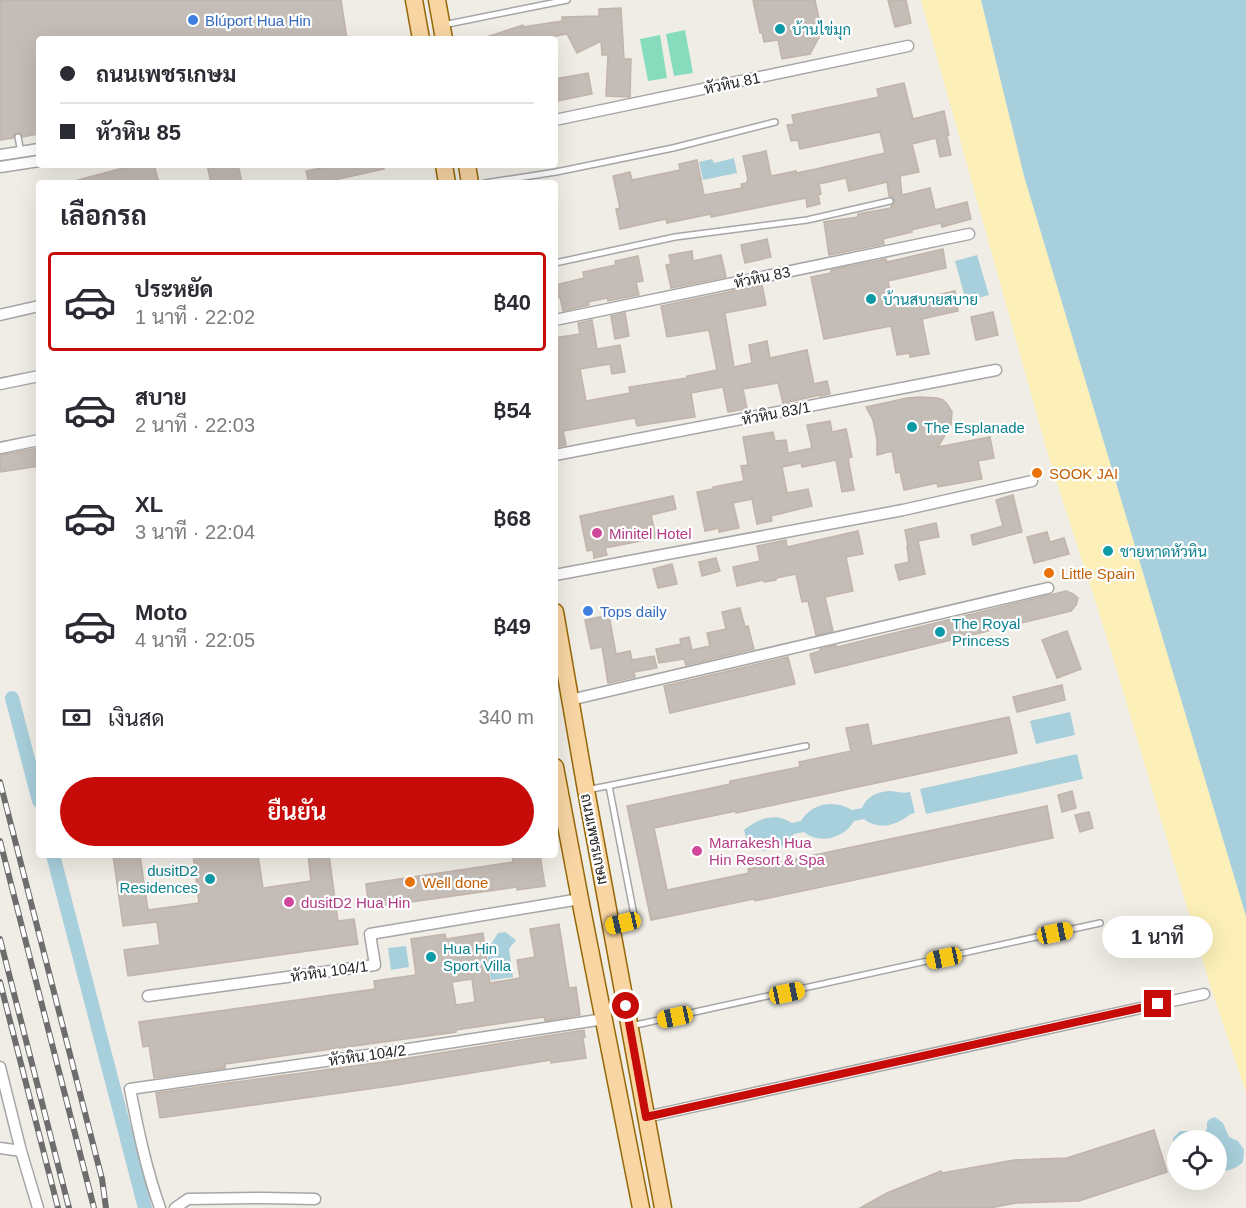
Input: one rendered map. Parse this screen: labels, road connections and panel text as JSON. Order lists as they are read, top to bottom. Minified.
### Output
{"streets":{"main road":["ถนนเพชรเกษม"],"street":["หัวหิน 81","หัวหิน 83","หัวหิน 83/1","หัวหิน 104/1","หัวหิน 104/2"]},"crossings":[["ถนนเพชรเกษม","หัวหิน 104/1"],["ถนนเพชรเกษม","หัวหิน 104/2"]],"places":["Blúport Hua Hin","บ้านไข่มุก","บ้านสบายสบาย","The Esplanade","SOOK JAI","Minitel Hotel","ชายหาดหัวหิน","Little Spain","Tops daily","The Royal Princess","Marrakesh Hua Hin Resort & Spa","dusitD2 Residences","Well done","dusitD2 Hua Hin","Hua Hin Sport Villa"],"page":{"banner":["ถนนเพชรเกษม","หัวหิน 85"],"heading":"เลือกรถ","list":[{"name":"ประหยัด","note":"1 นาที · 22:02","value":"฿40"},{"name":"สบาย","note":"2 นาที · 22:03","value":"฿54"},{"name":"XL","note":"3 นาที · 22:04","value":"฿68"},{"name":"Moto","note":"4 นาที · 22:05","value":"฿49"}],"pay":["เงินสด","340 m"],"buttons":"ยืนยัน","bubble":"1 นาที"}}
